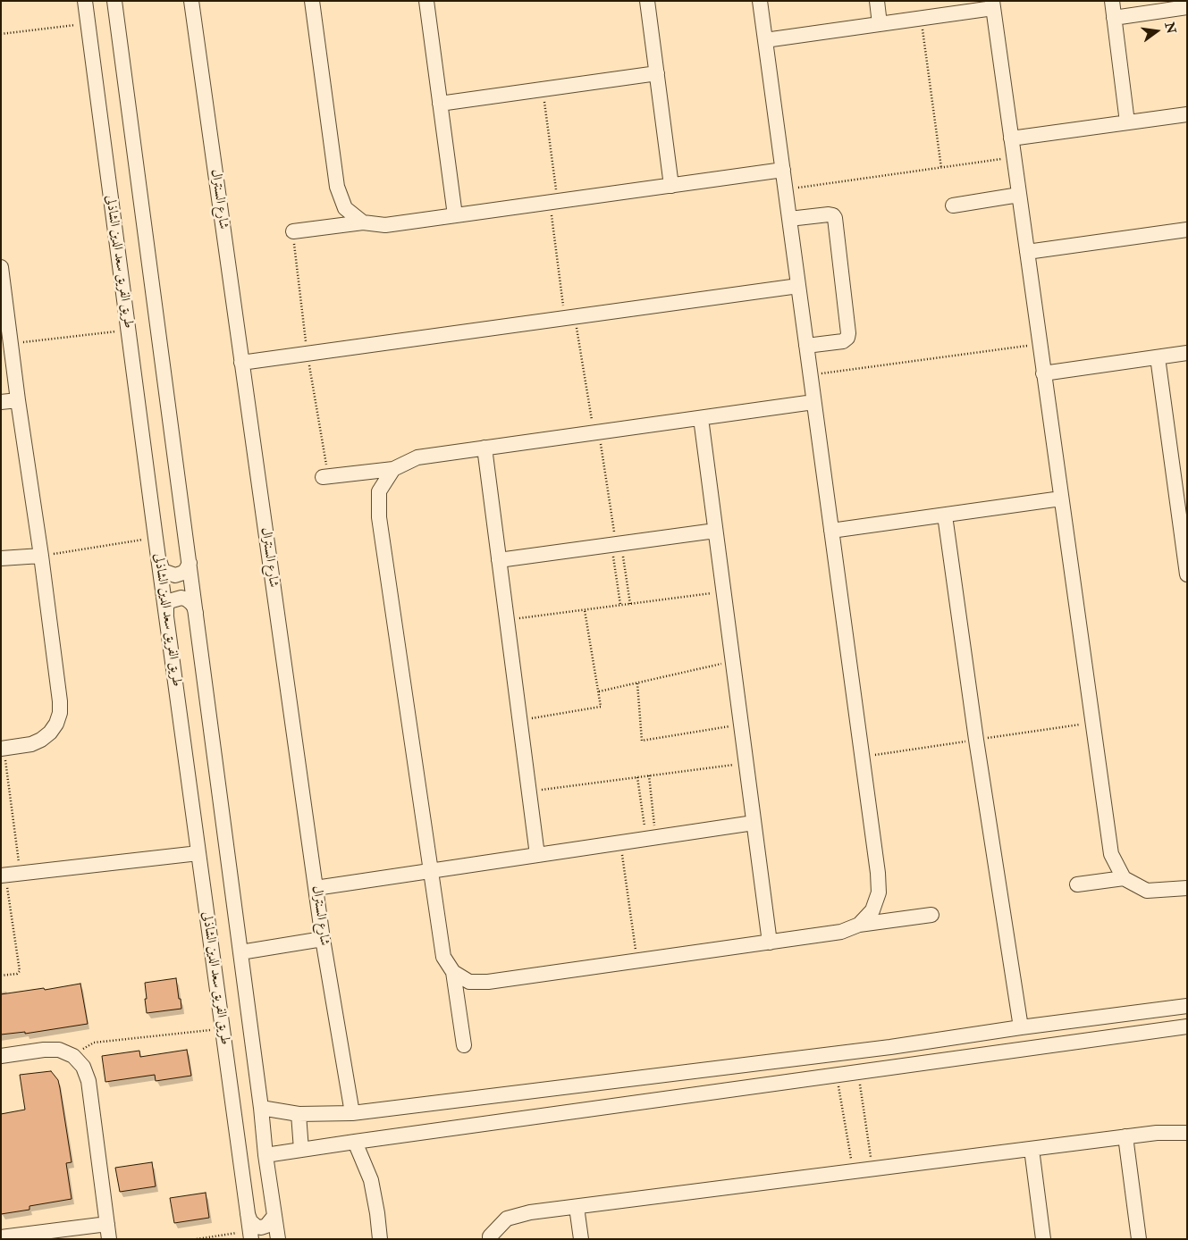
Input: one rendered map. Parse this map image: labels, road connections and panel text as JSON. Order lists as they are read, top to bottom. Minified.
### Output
{"streets":{"street":["شارع السنترال","طريق الفريق سعد الدين الشاذلى"]},"north":"right"}
